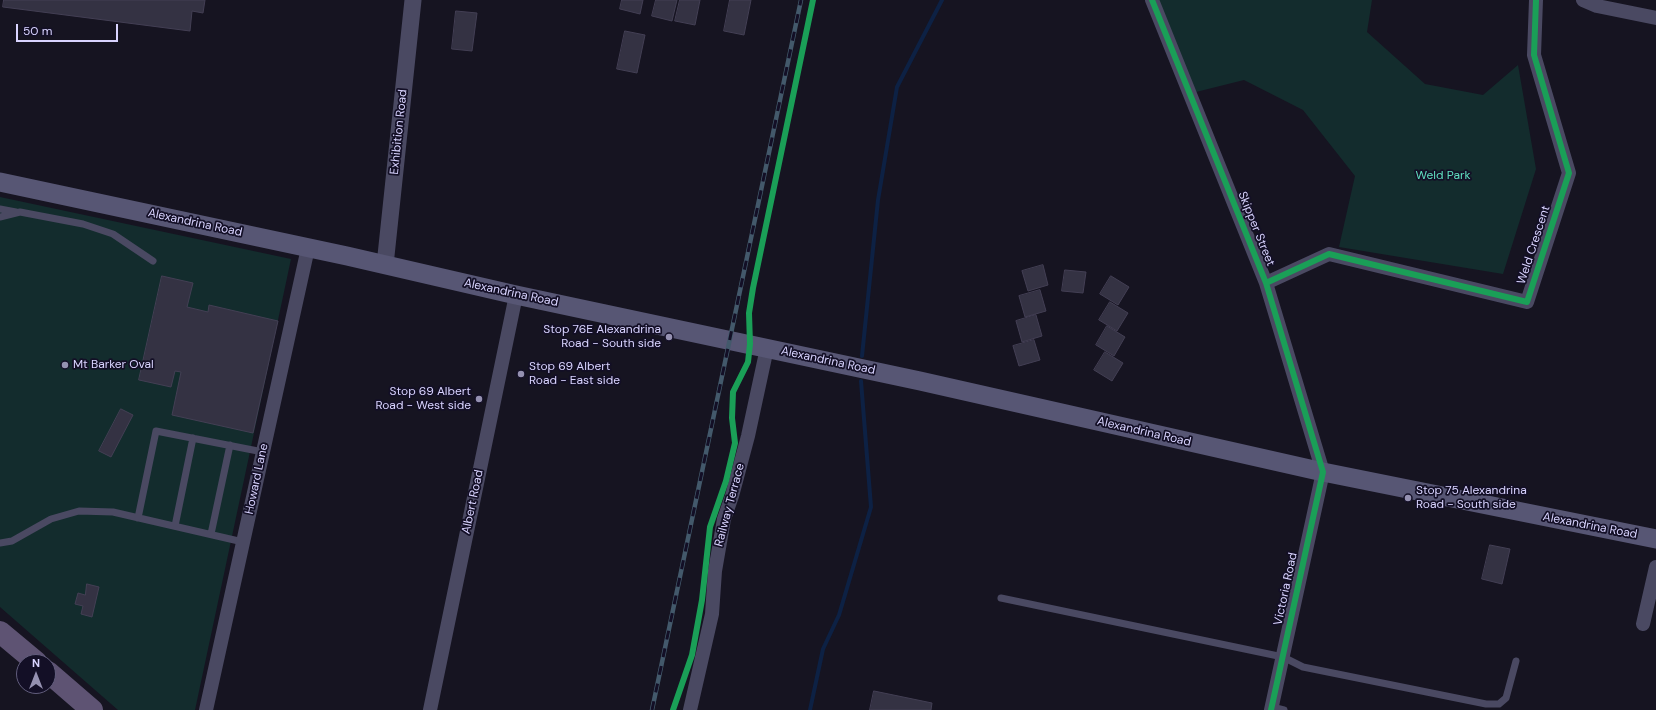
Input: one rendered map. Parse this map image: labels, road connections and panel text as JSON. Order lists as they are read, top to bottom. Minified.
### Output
{"streets":{"main road":["Alexandrina Road"],"street":["Exhibition Road","Skipper Street","Weld Crescent","Howard Lane","Albert Road","Railway Terrace","Victoria Road"]},"crossings":[["Exhibition Road","Alexandrina Road"],["Alexandrina Road","Skipper Street"],["Alexandrina Road","Howard Lane"],["Alexandrina Road","Albert Road"],["Alexandrina Road","Railway Terrace"],["Alexandrina Road","Victoria Road"],["Skipper Street","Weld Crescent"],["Skipper Street","Victoria Road"]],"parks":["Weld Park"],"places":["Stop 76E Alexandrina Road - South side","Mt Barker Oval","Stop 69 Albert Road - East side","Stop 69 Albert Road - West side","Stop 75 Alexandrina Road - South side"],"scale_bar":"50 m","north":"top"}
